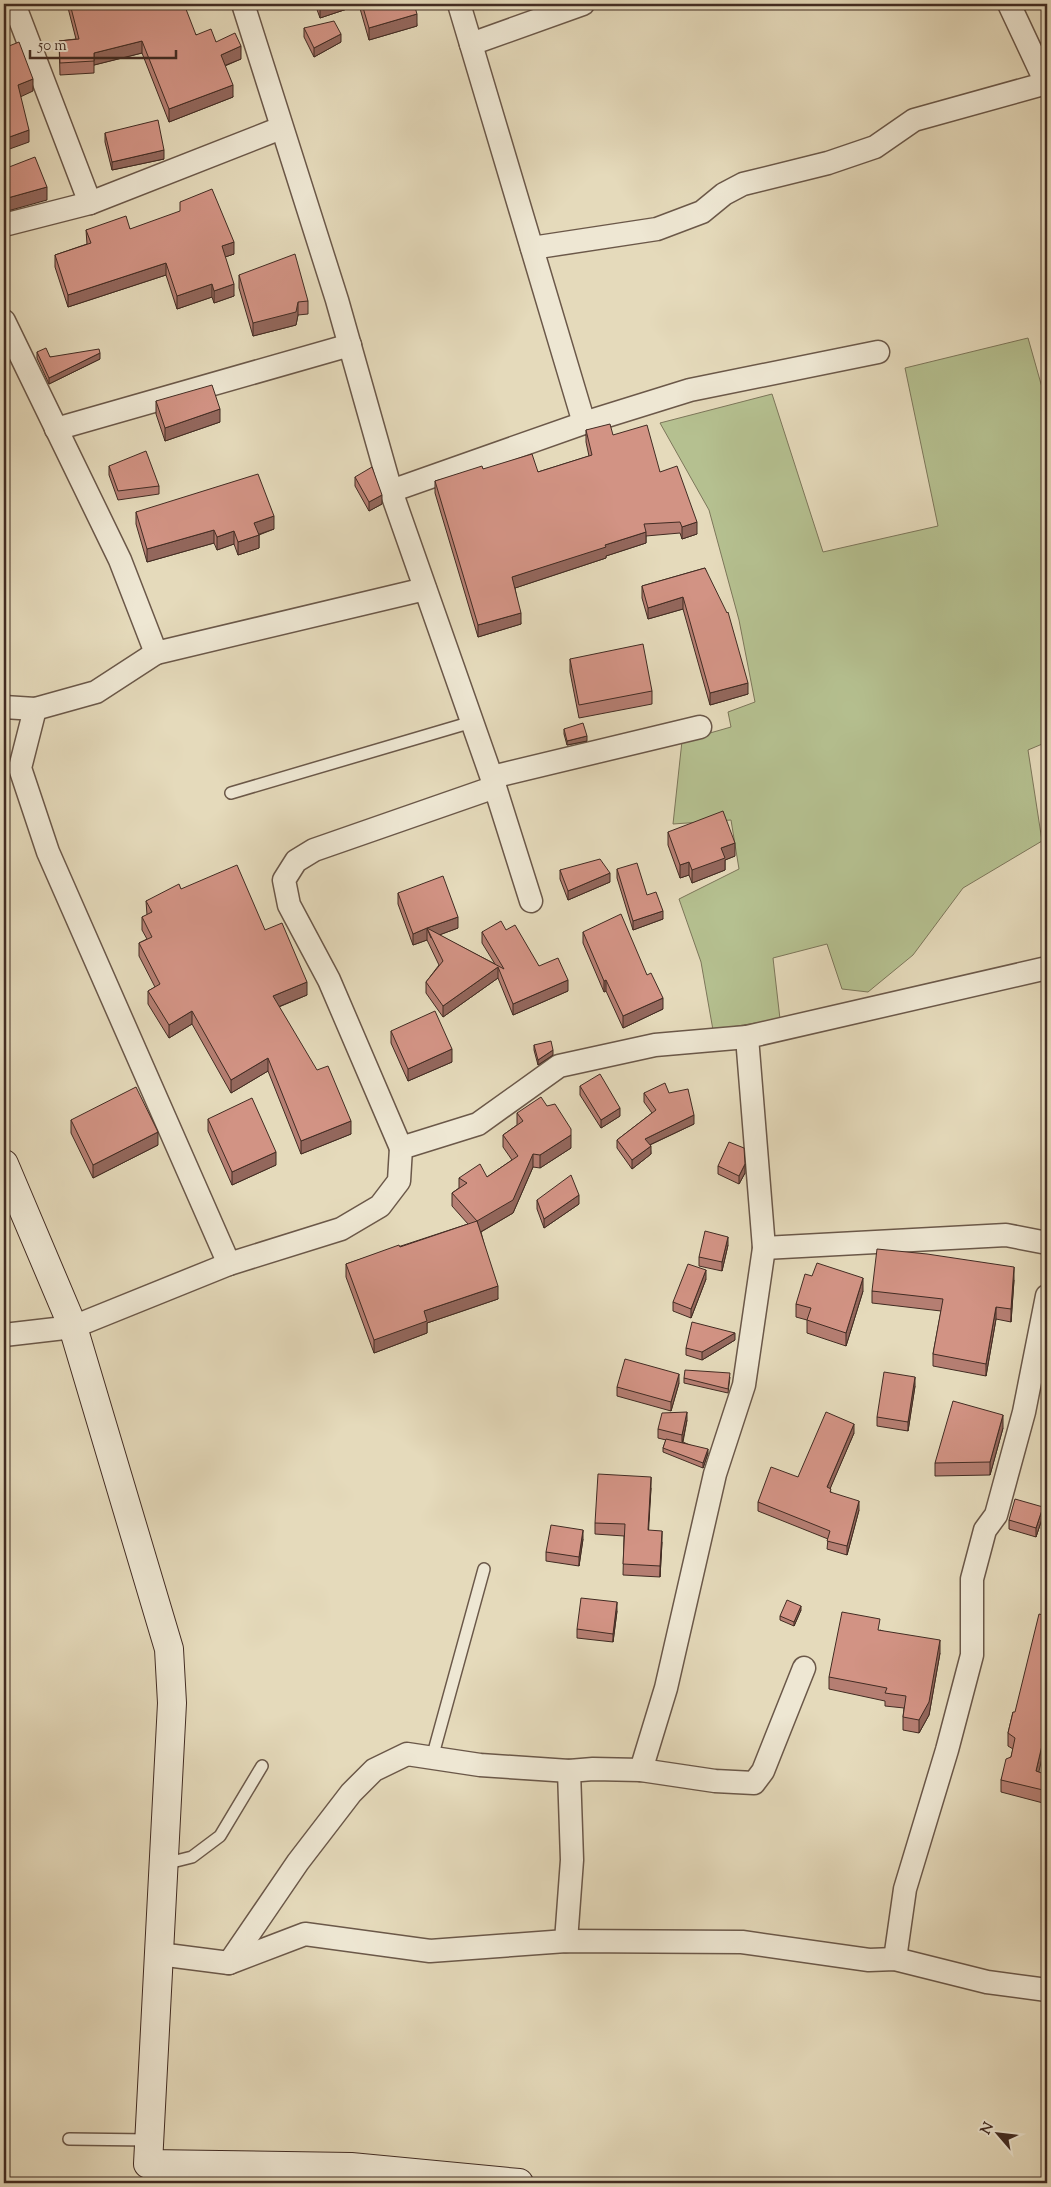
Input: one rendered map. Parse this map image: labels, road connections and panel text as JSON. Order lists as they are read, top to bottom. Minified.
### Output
{"scale_bar":"50 m","north":"top left"}
